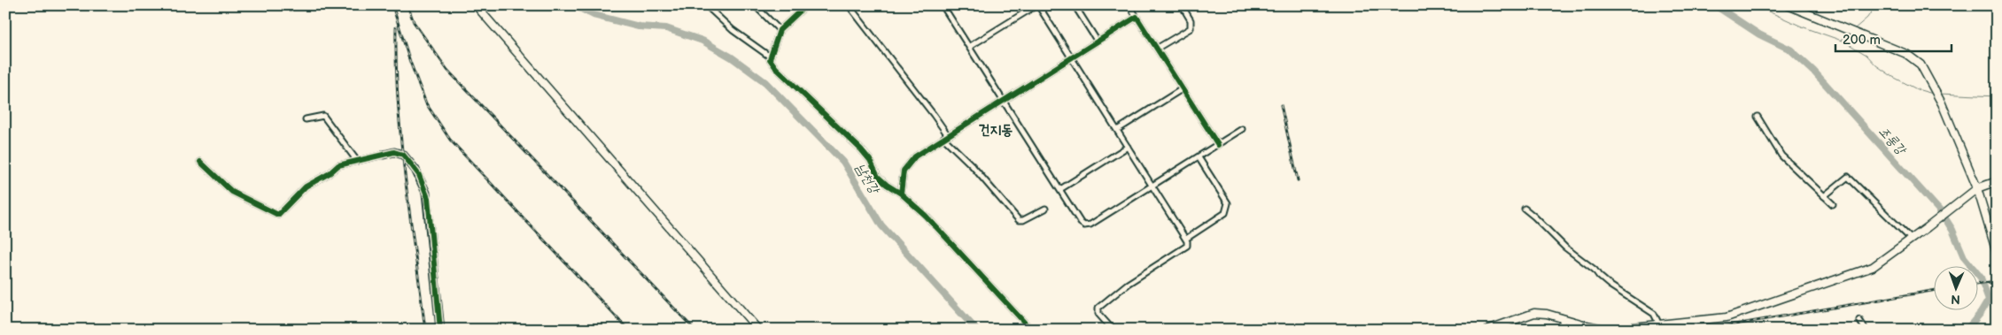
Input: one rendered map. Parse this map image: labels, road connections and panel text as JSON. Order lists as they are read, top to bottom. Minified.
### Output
{"districts":["건지동"],"water":["조롱강","남천강"],"scale_bar":"200 m","north":"bottom"}
